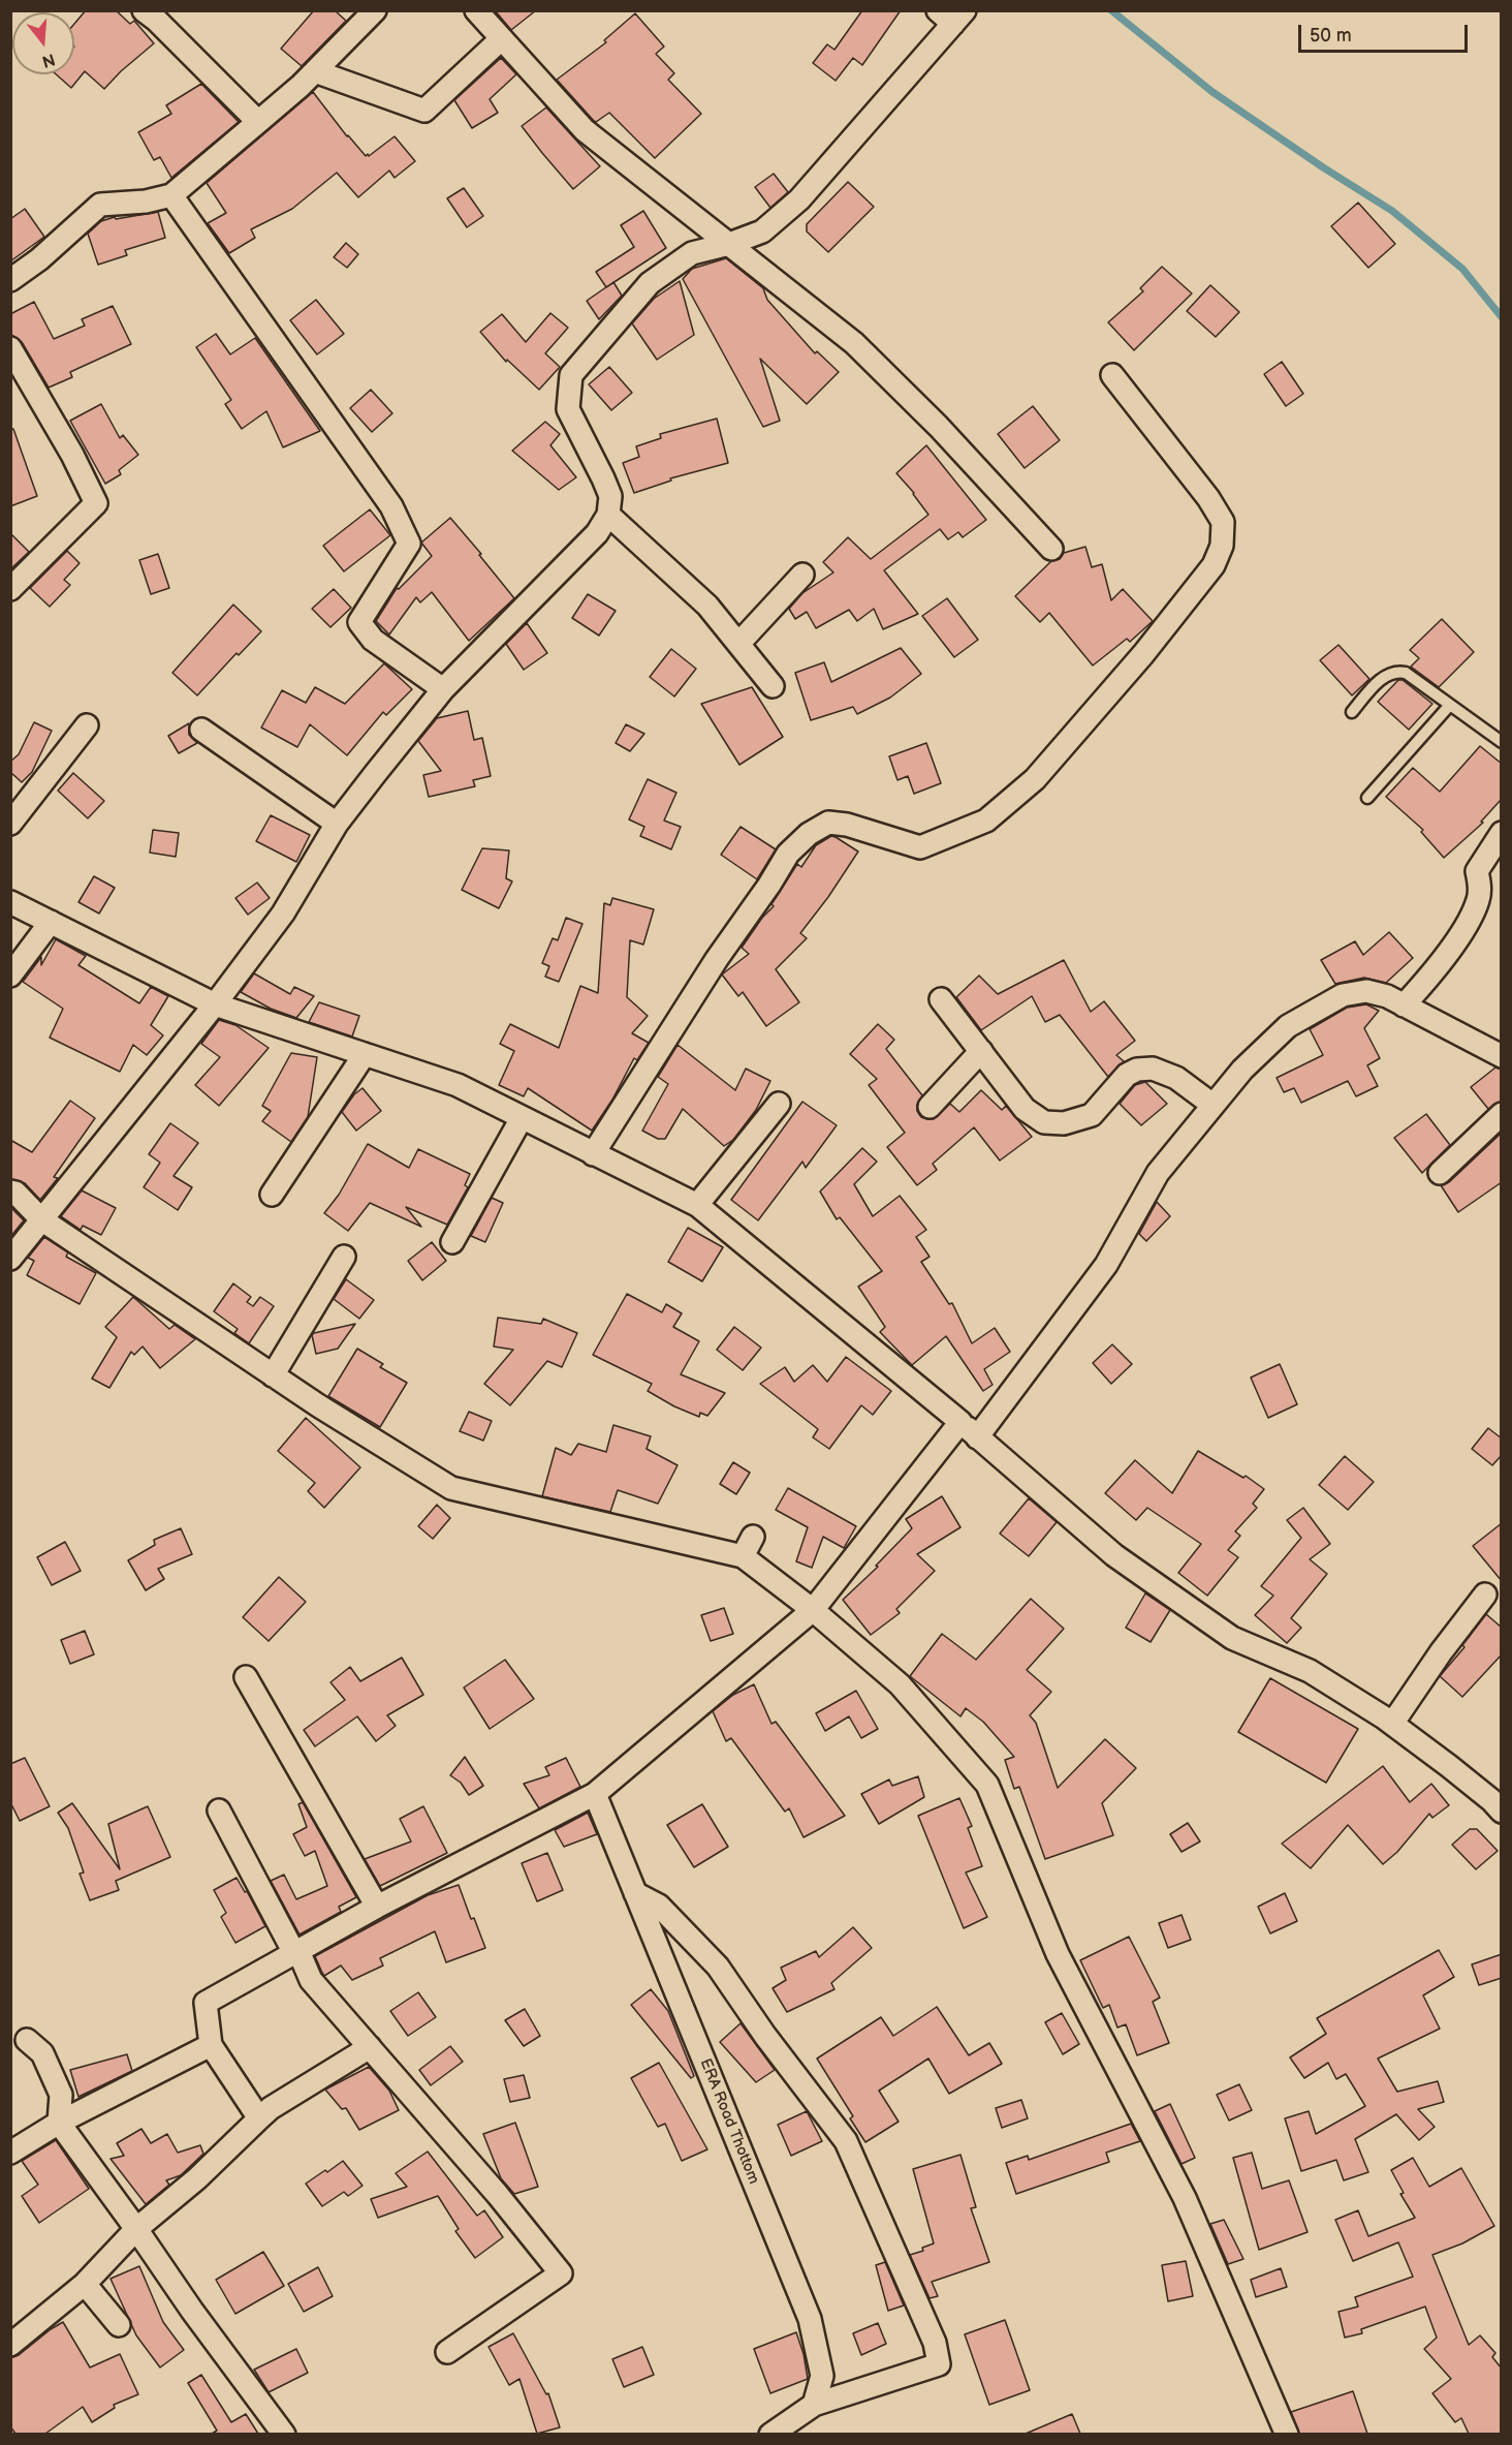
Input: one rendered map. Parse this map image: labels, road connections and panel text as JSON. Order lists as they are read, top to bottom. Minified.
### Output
{"streets":{"street":["ERA Road Thottom"]},"scale_bar":"50 m","north":"bottom"}
